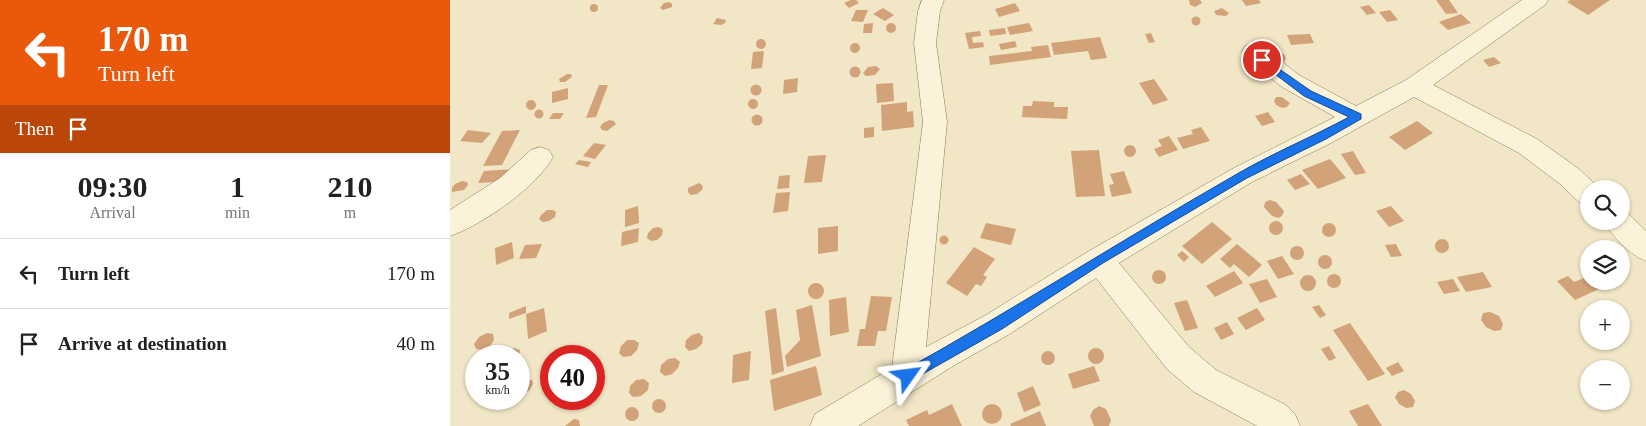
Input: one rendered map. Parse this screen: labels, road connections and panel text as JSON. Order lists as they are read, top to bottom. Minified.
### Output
{"page":{"turn":["170 m","Turn left"],"then":"Then","eta":["09:30","Arrival","1","min","210","m"],"map_buttons":["+","−"],"list":[{"name":"Turn left","value":"170 m"},{"name":"Arrive at destination","value":"40 m"}],"speed":"35 km/h","limit":"40"}}
